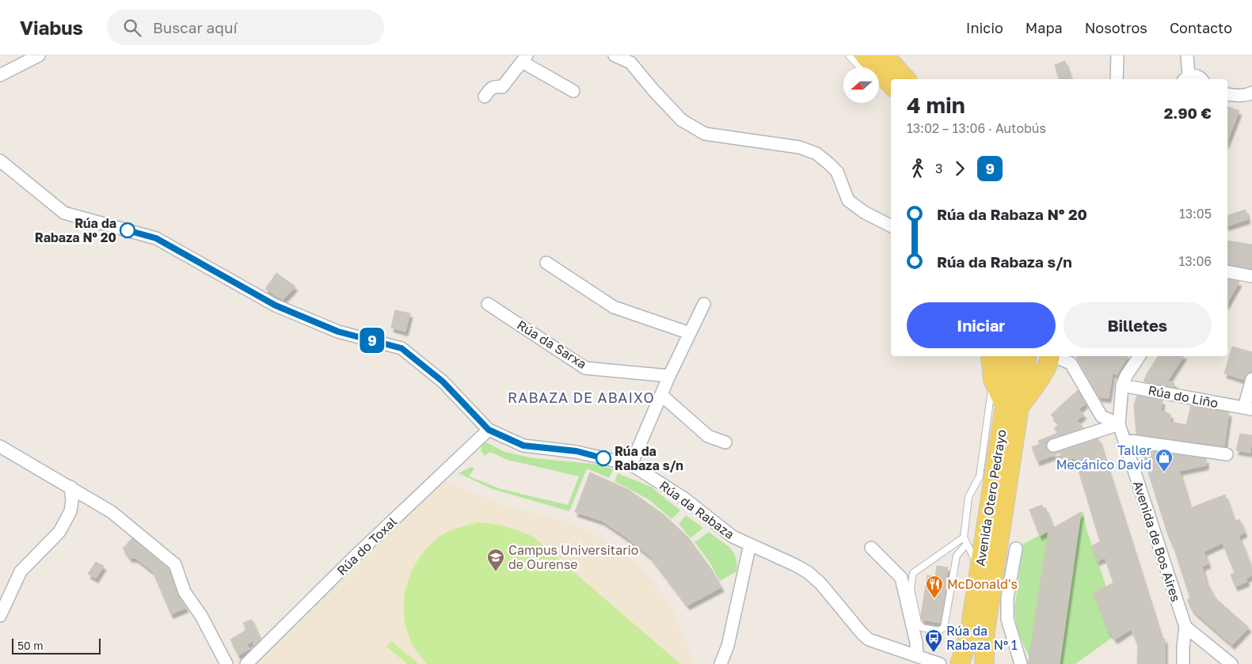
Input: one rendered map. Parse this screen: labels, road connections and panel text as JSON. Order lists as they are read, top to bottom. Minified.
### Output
{"streets":{"main road":["Avenida Otero Pedrayo"],"street":["Rúa da Sarxa","Rúa do Liño","Rúa da Rabaza","Avenida de Bos Aires","Rúa do Toxal"]},"crossings":[["Rúa do Liño","Avenida de Bos Aires"],["Rúa da Rabaza","Rúa do Toxal"]],"districts":["RABAZA DE ABAIXO"],"places":{"other":["Rúa da Rabaza Nº 20","Rúa da Rabaza s/n"],"shop":["Taller Mecánico David"],"school or university":["Campus Universitario de Ourense"],"restaurant":["McDonald's"],"bus stop":["Rúa da Rabaza Nº 1"]},"lines":["bus line 9"],"scale_bar":"50 m","north":"left","page":{"header":"Viabus","search":"Buscar aquí","nav":["Inicio","Mapa","Nosotros","Contacto"],"on_map":"9","heading":["4 min","13:02 – 13:06 · Autobús","2.90 €"],"legs":["3","9"],"list":[{"name":"Rúa da Rabaza Nº 20","value":"13:05"},{"name":"Rúa da Rabaza s/n","value":"13:06"}],"buttons":["Iniciar","Billetes"],"scale":"50 m"}}
